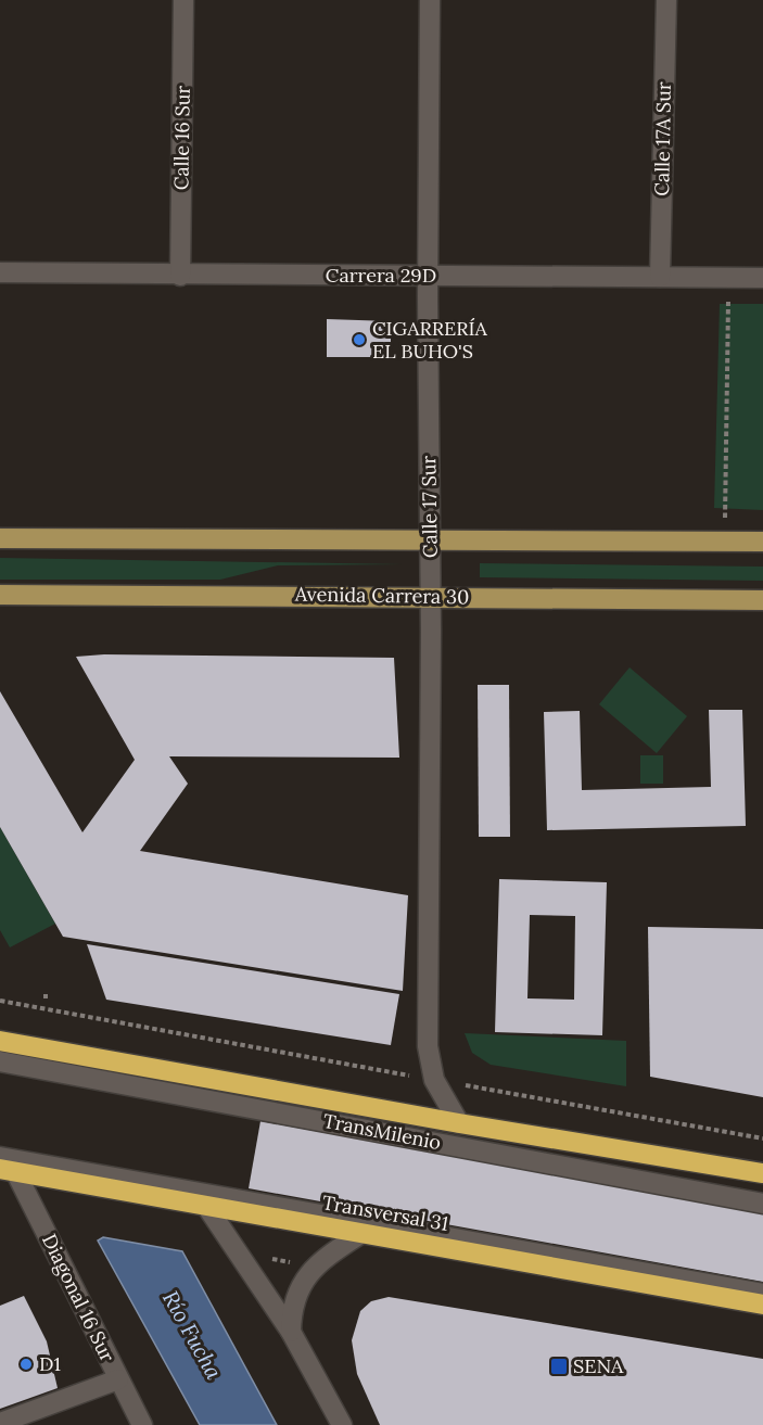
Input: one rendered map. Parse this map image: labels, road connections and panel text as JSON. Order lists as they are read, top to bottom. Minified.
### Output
{"streets":{"highway":["Transversal 31"],"main road":["Avenida Carrera 30"],"street":["Calle 16 Sur","Calle 17A Sur","Carrera 29D","Calle 17 Sur","TransMilenio","Diagonal 16 Sur"]},"crossings":[["Calle 16 Sur","Carrera 29D"],["Calle 17A Sur","Carrera 29D"],["Carrera 29D","Calle 17 Sur"],["Calle 17 Sur","Avenida Carrera 30"],["Transversal 31","Diagonal 16 Sur"]],"water":["Río Fucha"],"places":{"other":["CIGARRERÍA EL BUHO'S","D1"],"transit":["SENA"]}}
